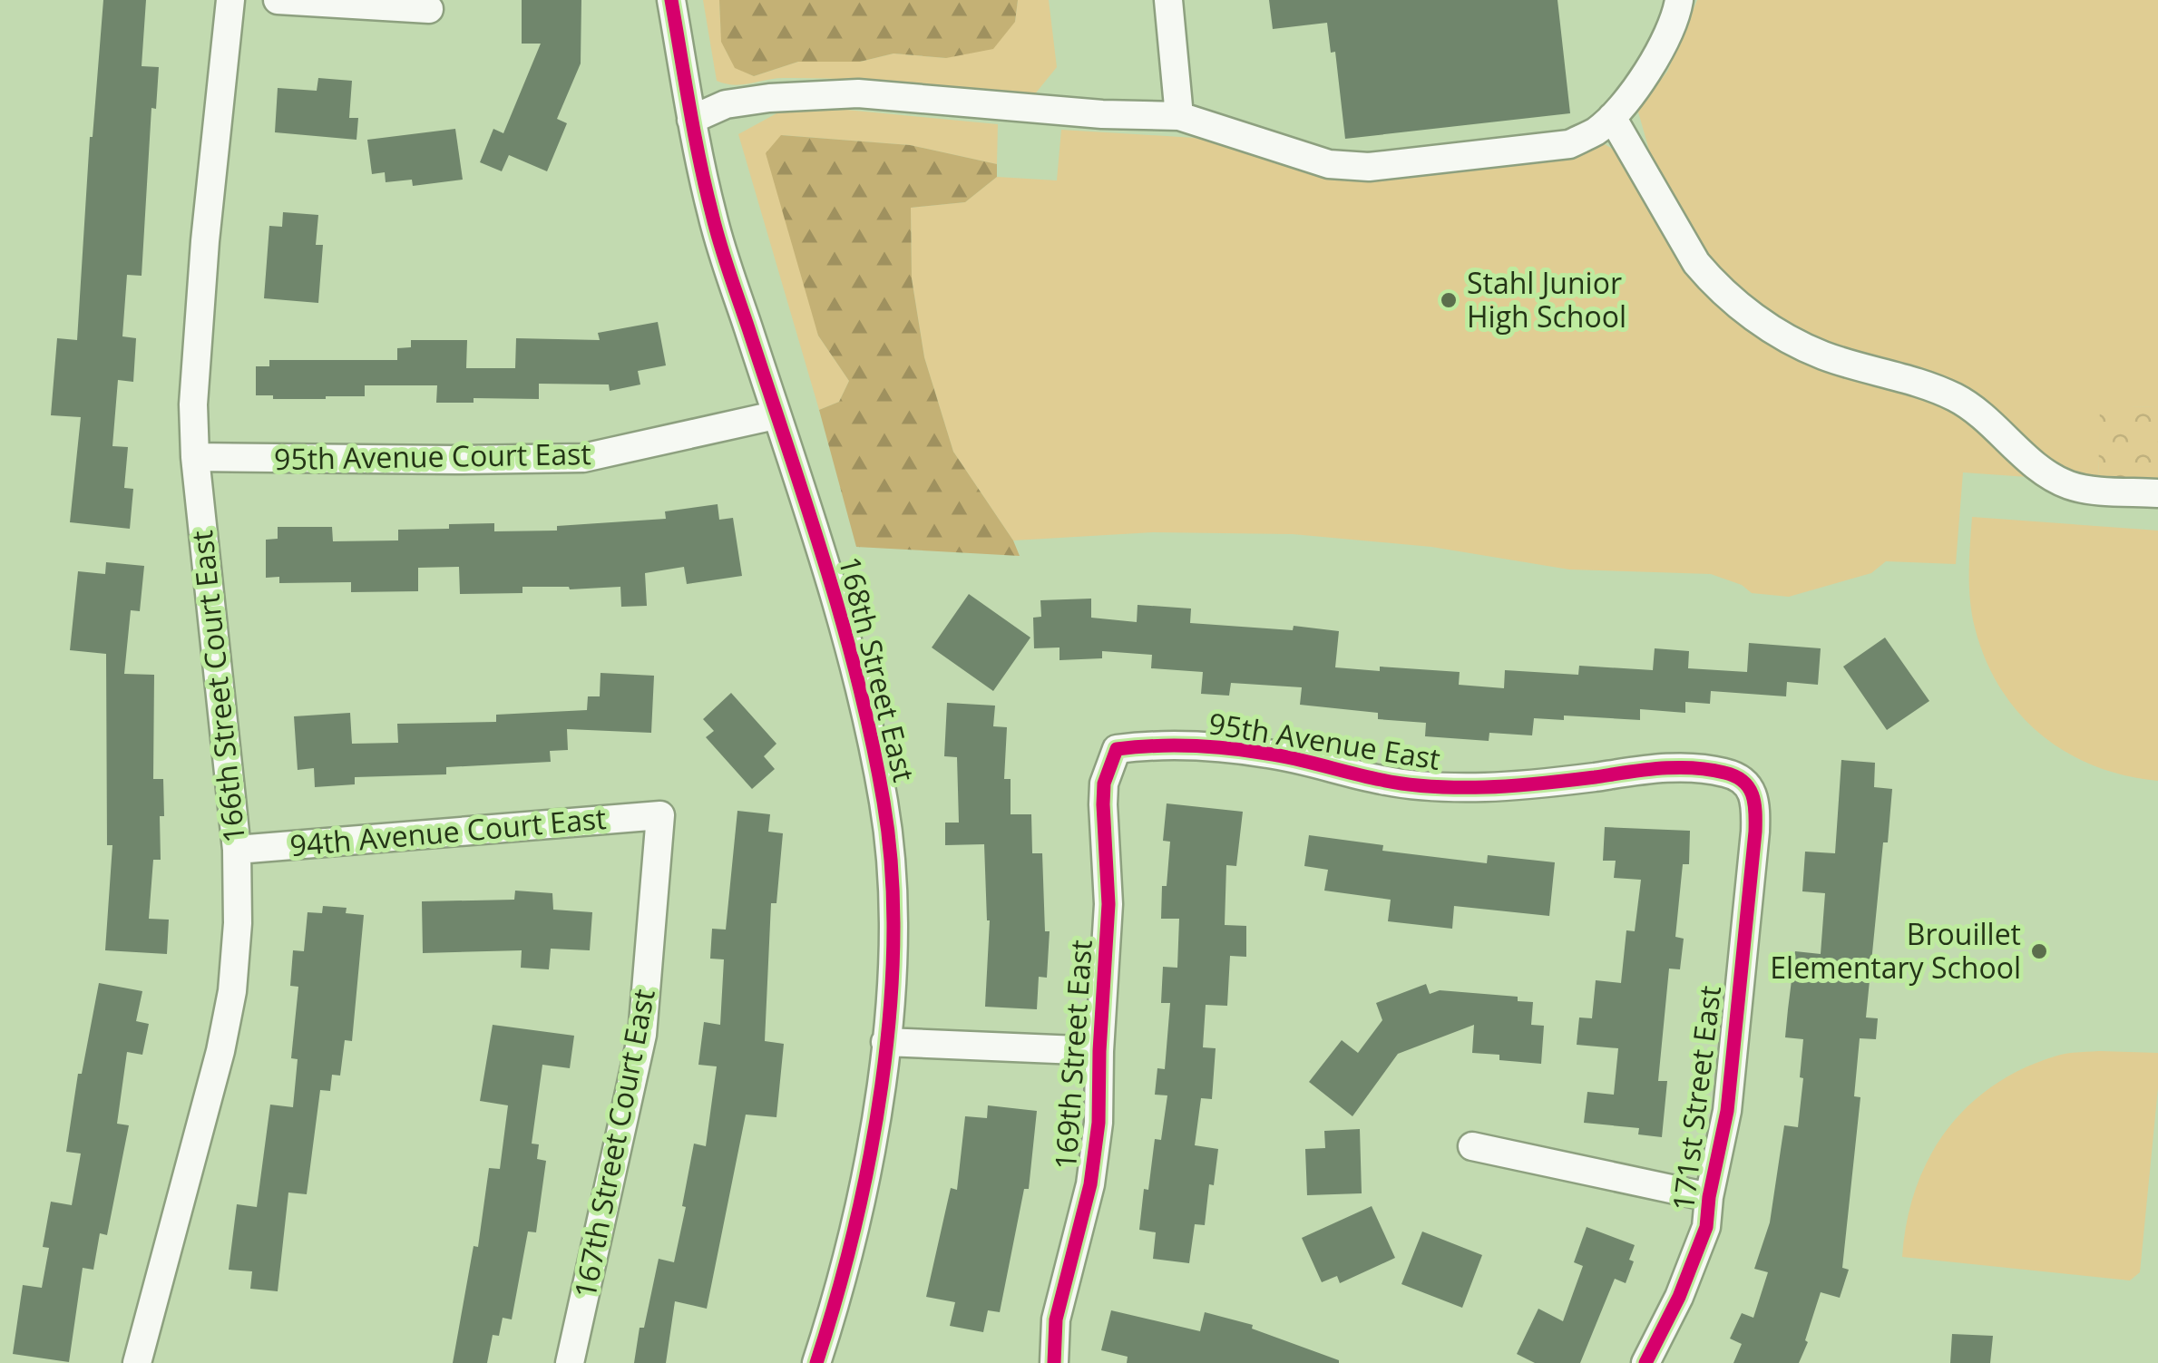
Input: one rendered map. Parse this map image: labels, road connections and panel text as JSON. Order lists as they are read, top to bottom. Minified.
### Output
{"streets":{"street":["95th Avenue Court East","168th Street East","166th Street Court East","95th Avenue East","94th Avenue Court East","169th Street East","171st Street East","167th Street Court East"]},"crossings":[["95th Avenue Court East","168th Street East"],["95th Avenue Court East","166th Street Court East"],["166th Street Court East","94th Avenue Court East"],["95th Avenue East","169th Street East"],["95th Avenue East","171st Street East"],["94th Avenue Court East","167th Street Court East"]],"places":["Stahl Junior High School","Brouillet Elementary School"]}
